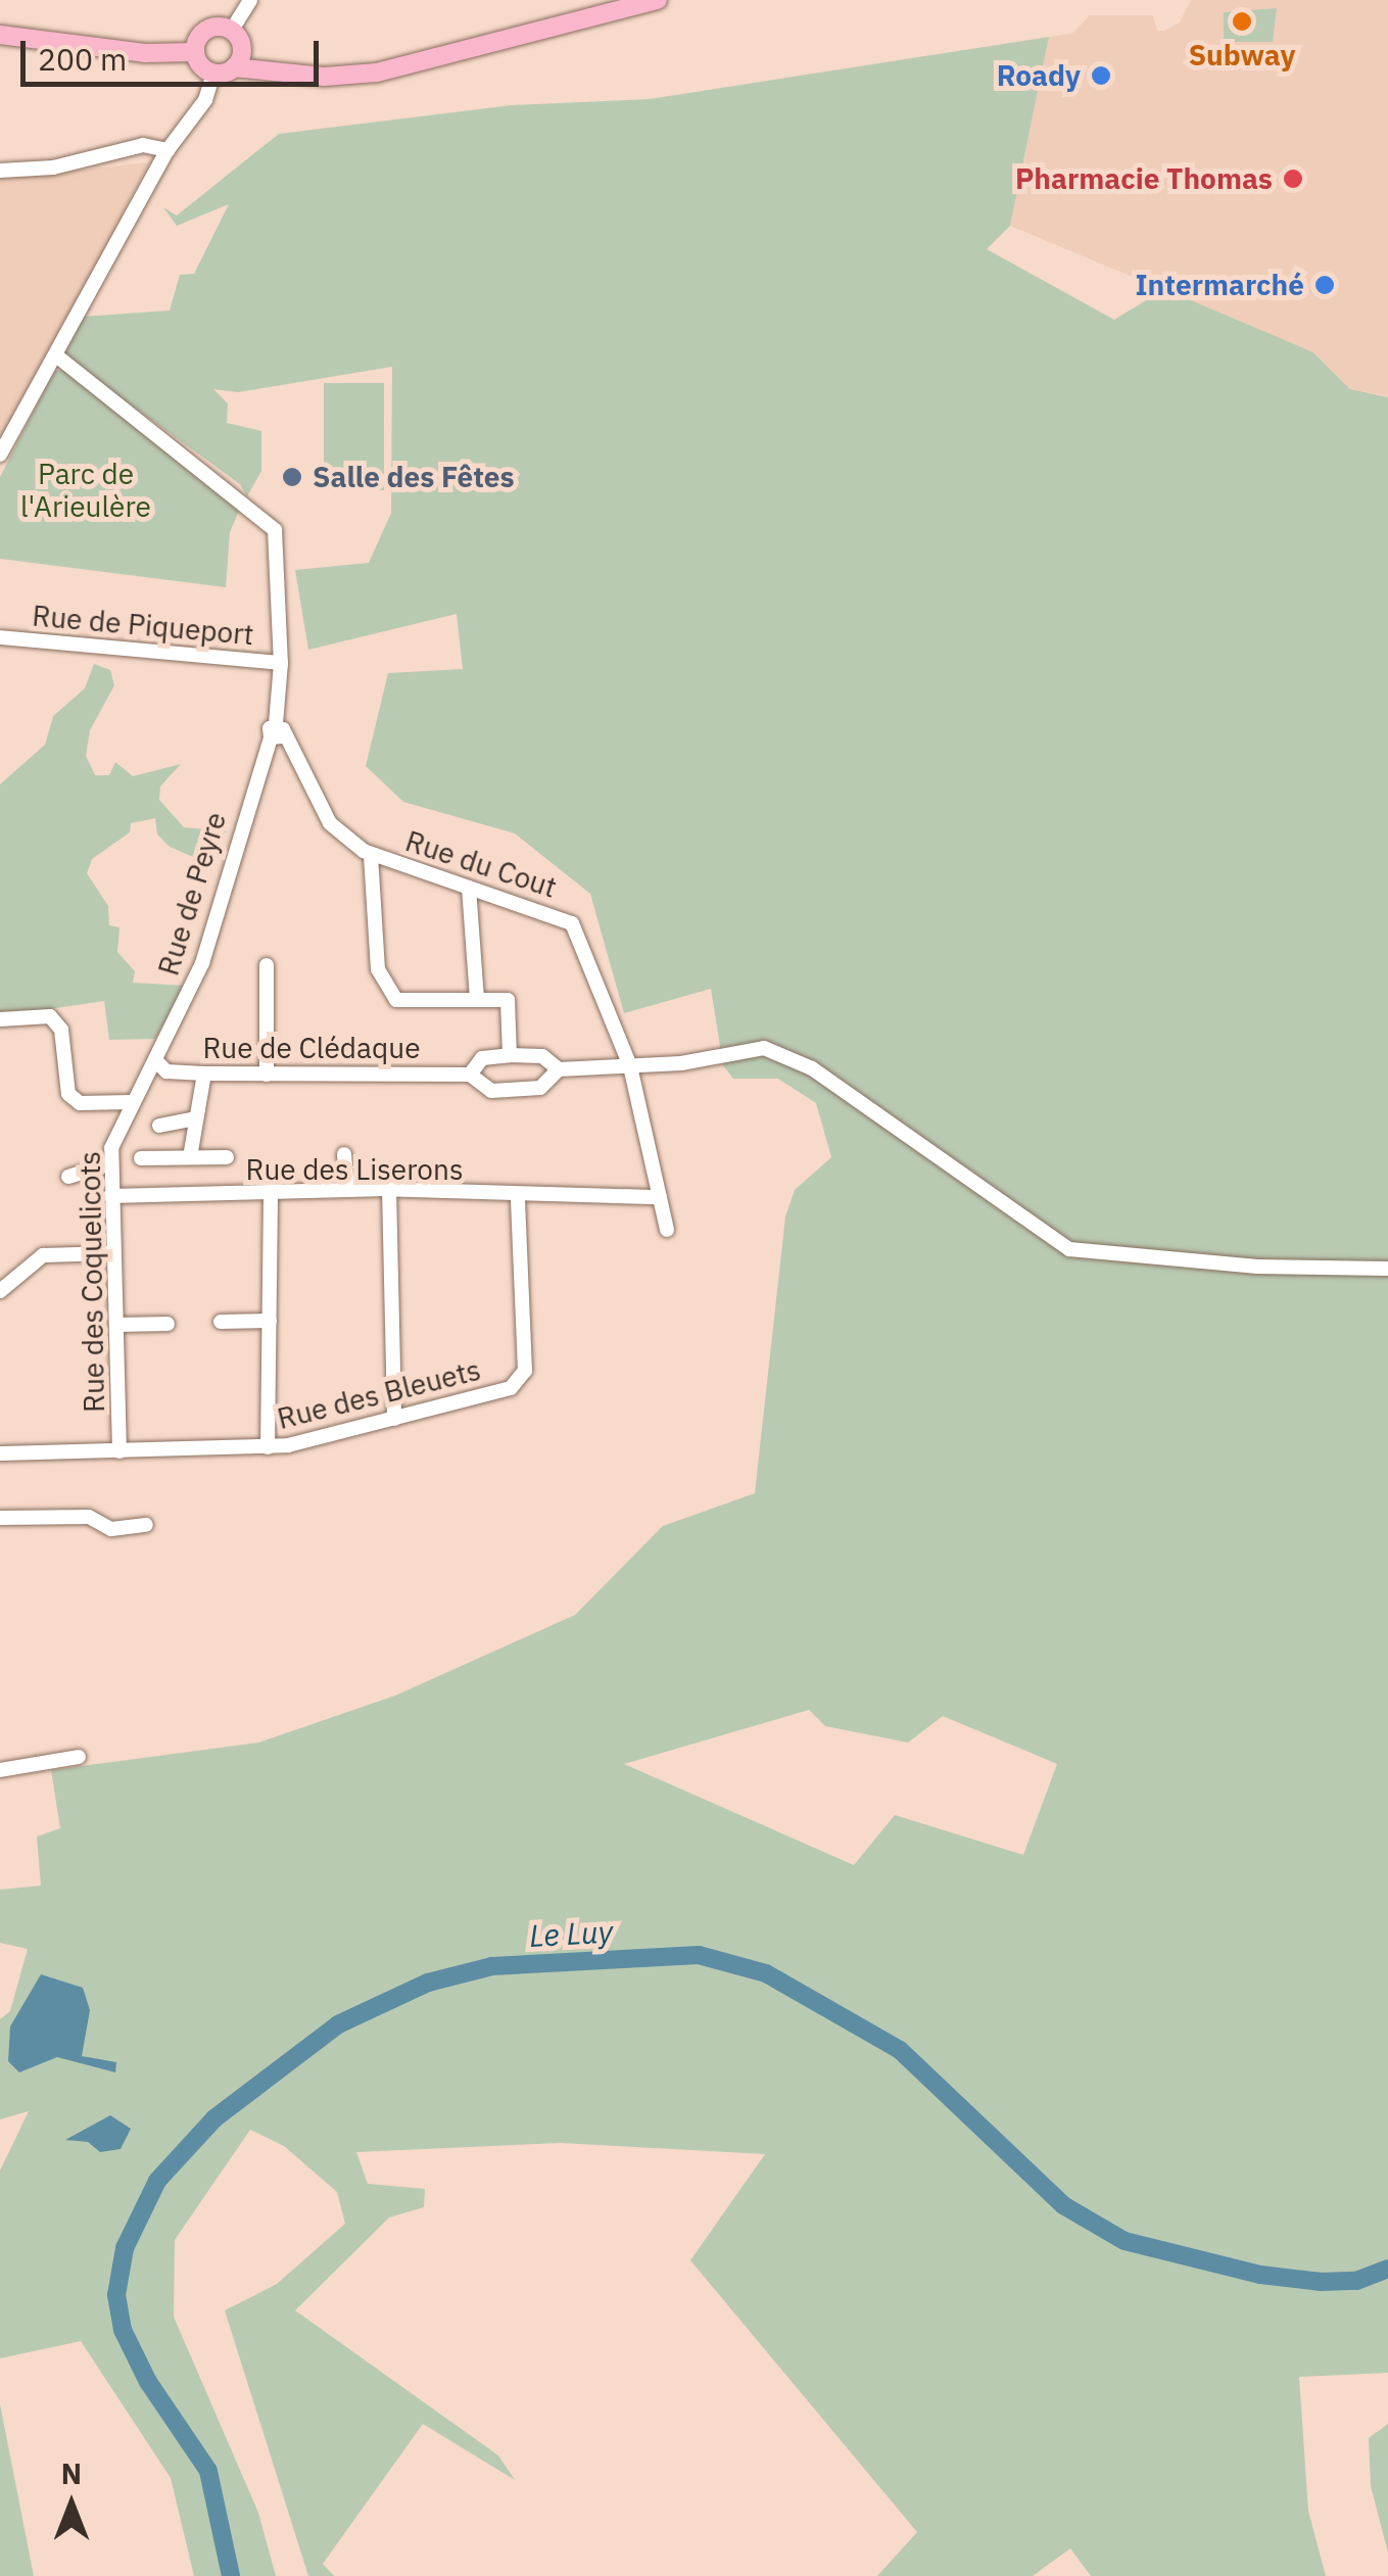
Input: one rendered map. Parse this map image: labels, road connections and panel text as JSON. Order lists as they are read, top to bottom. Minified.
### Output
{"streets":{"street":["Rue de Piqueport","Rue du Cout","Rue de Peyre","Rue de Clédaque","Rue des Liserons","Rue des Coquelicots","Rue des Bleuets"]},"crossings":[["Rue de Piqueport","Rue de Peyre"],["Rue du Cout","Rue de Peyre"],["Rue du Cout","Rue de Clédaque"],["Rue du Cout","Rue des Liserons"],["Rue de Peyre","Rue de Clédaque"],["Rue de Peyre","Rue des Coquelicots"],["Rue de Clédaque","Rue des Coquelicots"],["Rue des Liserons","Rue des Coquelicots"],["Rue des Liserons","Rue des Bleuets"],["Rue des Coquelicots","Rue des Bleuets"]],"water":["Le Luy"],"parks":["Parc de l'Arieulère"],"places":["Subway","Roady","Pharmacie Thomas","Intermarché","Salle des Fêtes"],"scale_bar":"200 m","north":"top"}
